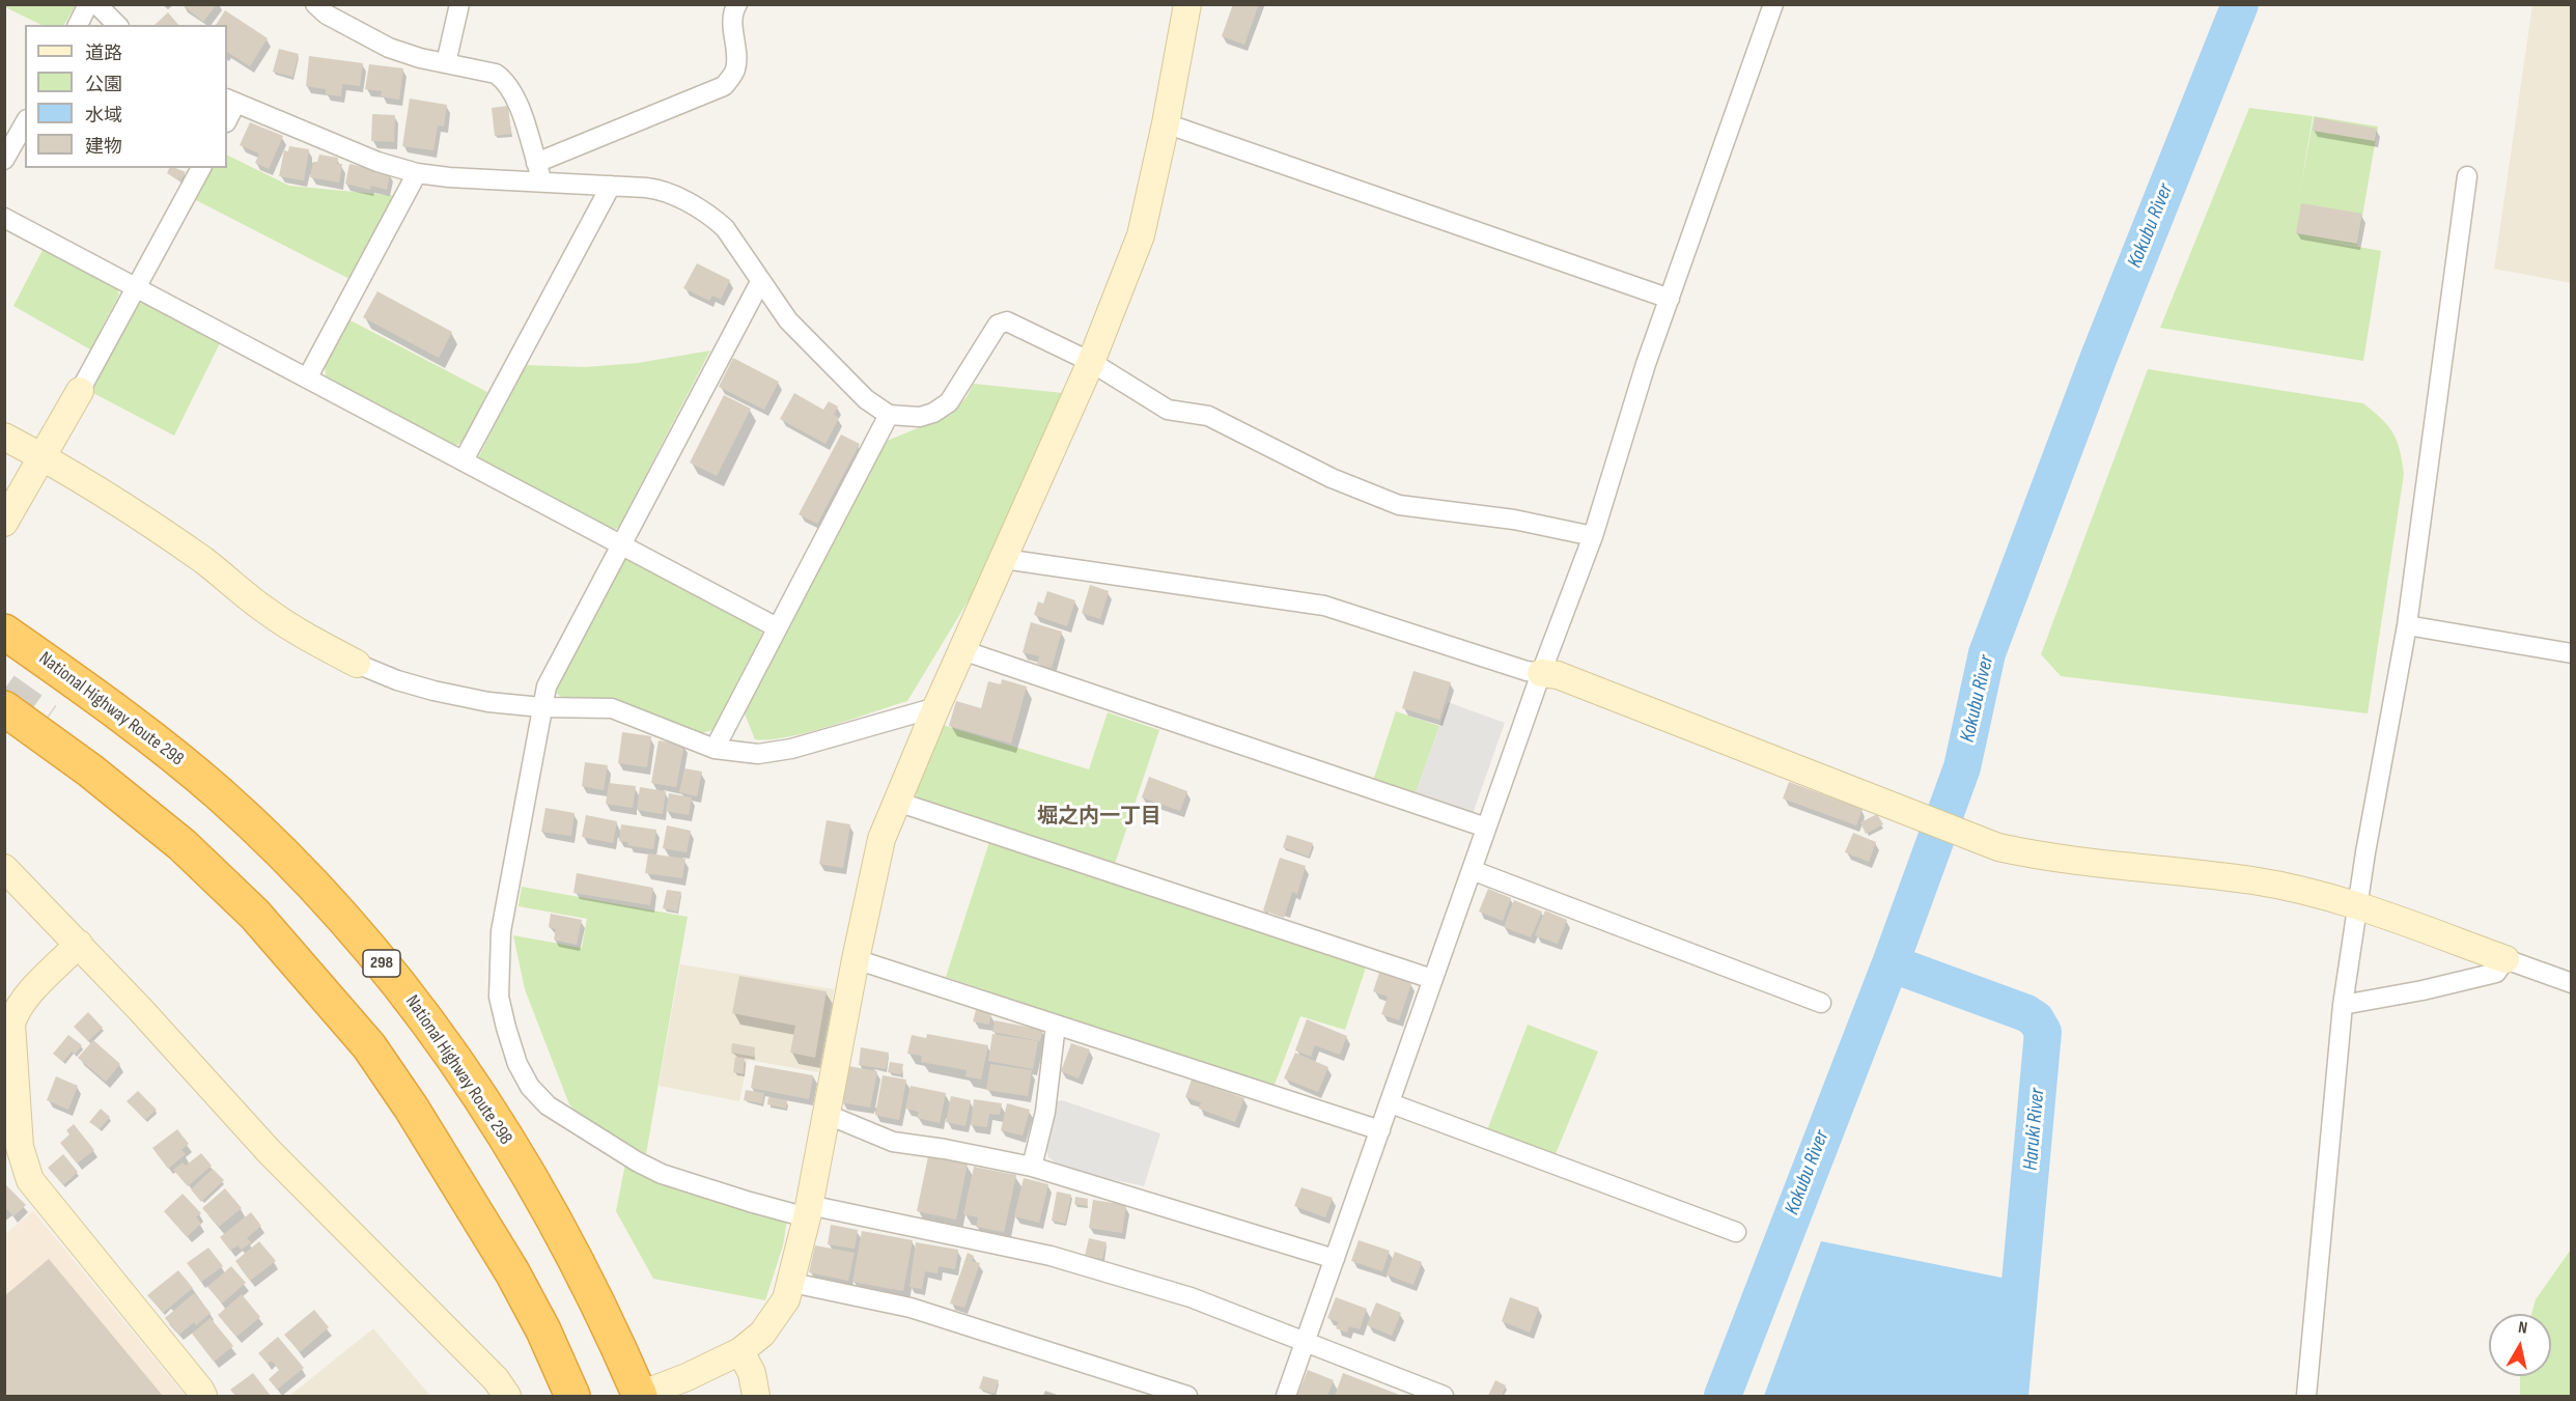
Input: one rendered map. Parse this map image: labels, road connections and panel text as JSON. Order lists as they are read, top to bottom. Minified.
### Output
{"streets":{"highway":["National Highway Route 298","298"]},"districts":["堀之内一丁目"],"water":["Kokubu River","Haruki River"],"legend":["道路","公園","水域","建物"],"north":"top"}
